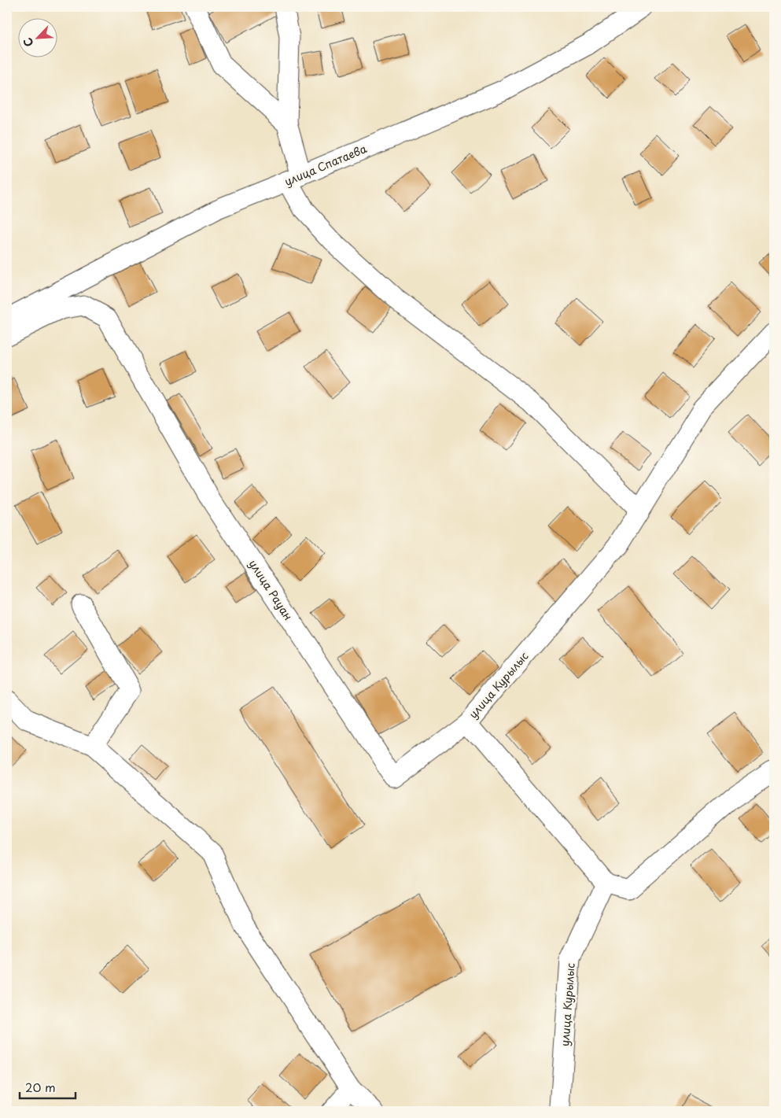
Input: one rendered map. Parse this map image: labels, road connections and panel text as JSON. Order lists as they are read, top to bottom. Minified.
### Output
{"streets":{"street":["улица Спатаева","улица Рауан","улица Курылыс"]},"crossings":[["улица Рауан","улица Курылыс"]],"scale_bar":"20 m","north":"bottom left"}
